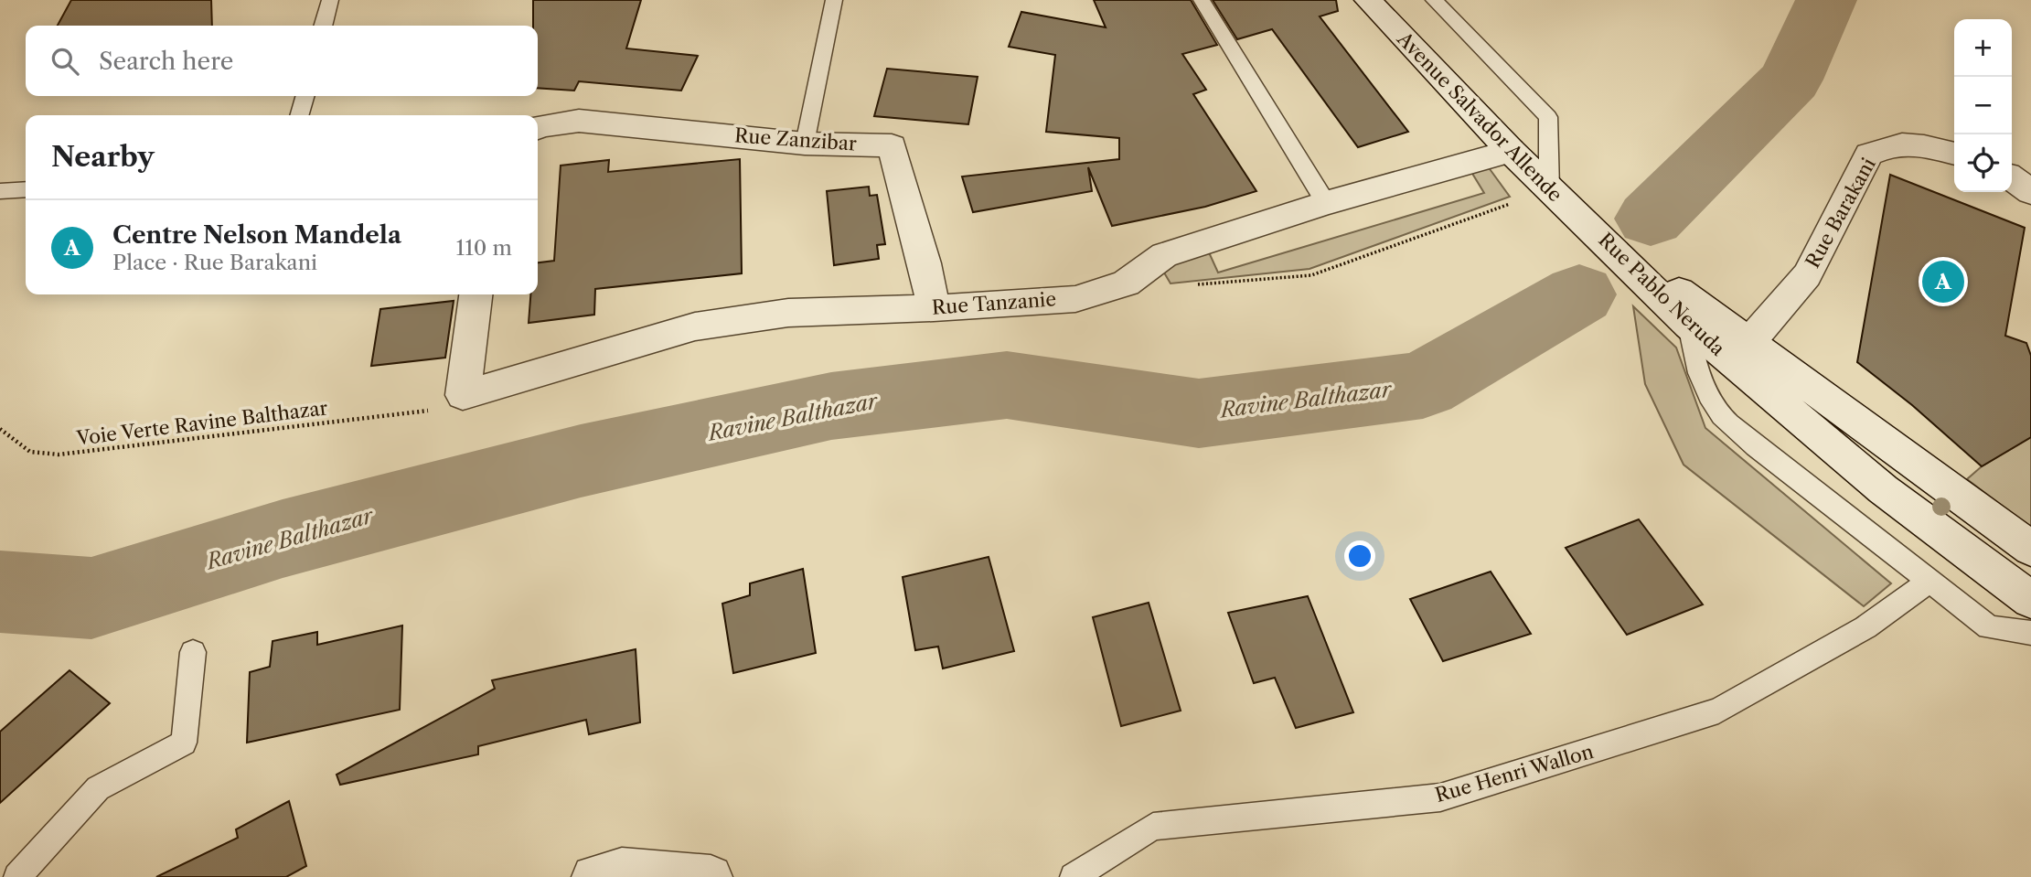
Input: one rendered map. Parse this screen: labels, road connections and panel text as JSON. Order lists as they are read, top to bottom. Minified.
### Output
{"streets":{"street":["Avenue Salvador Allende","Rue Zanzibar","Rue Barakani","Rue Pablo Neruda","Rue Tanzanie"],"lane":["Rue Henri Wallon"],"path":["Voie Verte Ravine Balthazar"]},"crossings":[["Avenue Salvador Allende","Rue Pablo Neruda"],["Avenue Salvador Allende","Rue Tanzanie"],["Rue Zanzibar","Rue Tanzanie"],["Rue Barakani","Rue Pablo Neruda"]],"water":["Ravine Balthazar"],"page":{"map_buttons":["+","−"],"search":"Search here","heading":"Nearby","list":[{"mark":"A","name":"Centre Nelson Mandela","note":"Place · Rue Barakani","value":"110 m"}],"pins":"A"}}
